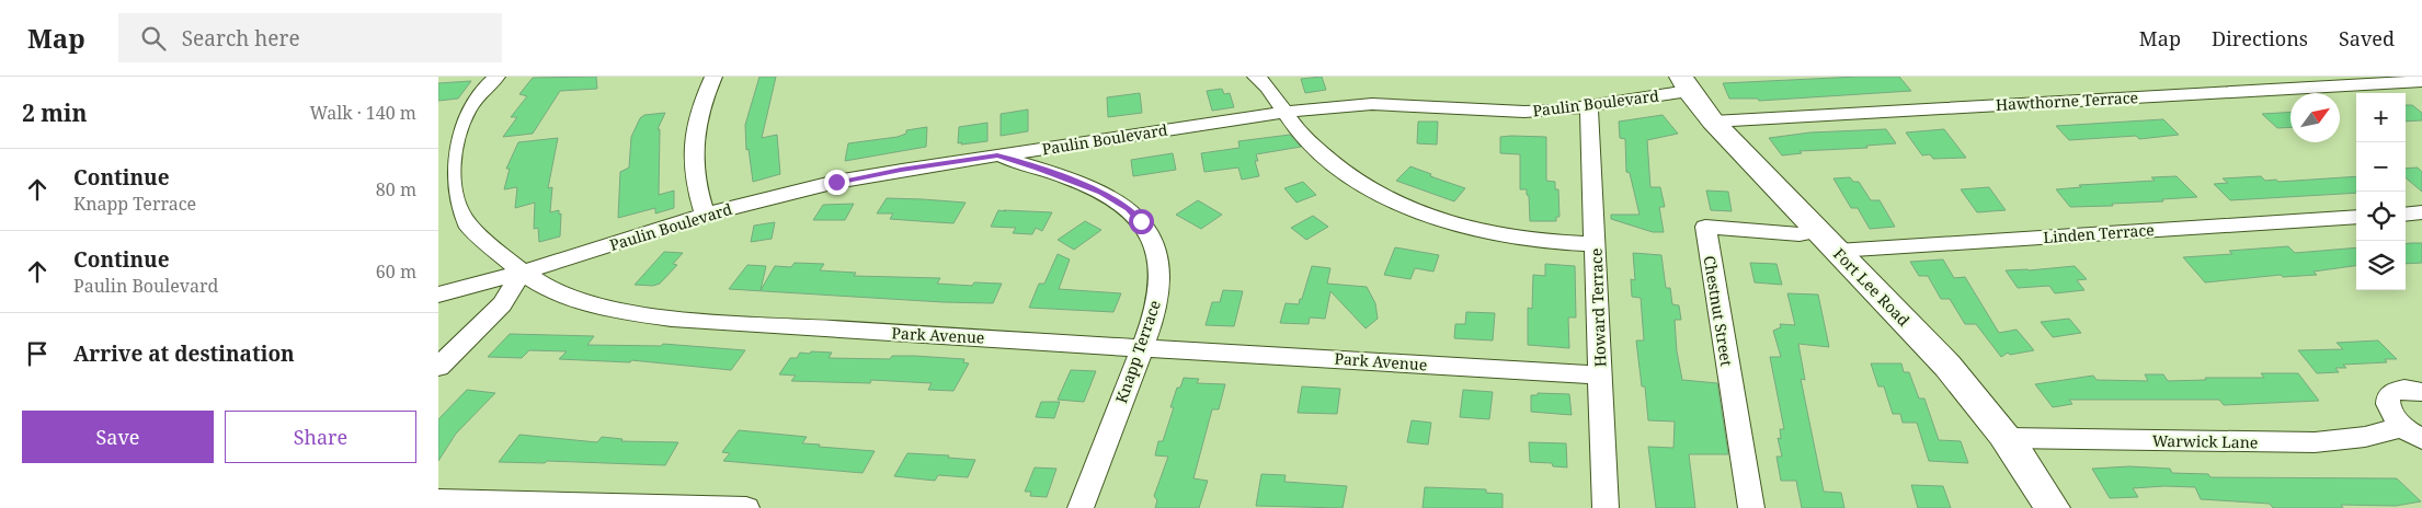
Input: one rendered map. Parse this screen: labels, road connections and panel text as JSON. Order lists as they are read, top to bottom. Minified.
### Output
{"streets":{"main road":["Fort Lee Road"],"street":["Hawthorne Terrace","Paulin Boulevard","Linden Terrace","Howard Terrace","Chestnut Street","Park Avenue","Knapp Terrace","Warwick Lane"]},"crossings":[["Hawthorne Terrace","Fort Lee Road"],["Paulin Boulevard","Fort Lee Road"],["Paulin Boulevard","Howard Terrace"],["Paulin Boulevard","Park Avenue"],["Paulin Boulevard","Knapp Terrace"],["Linden Terrace","Fort Lee Road"],["Linden Terrace","Chestnut Street"],["Fort Lee Road","Chestnut Street"],["Fort Lee Road","Warwick Lane"],["Howard Terrace","Park Avenue"],["Park Avenue","Knapp Terrace"]],"north":"top right","page":{"header":"Map","search":"Search here","nav":["Map","Directions","Saved"],"heading":["2 min","Walk · 140 m"],"map_buttons":["+","−"],"list":[["Continue","Knapp Terrace","80 m"],["Continue","Paulin Boulevard","60 m"],"Arrive at destination"],"buttons":["Save","Share"]}}
